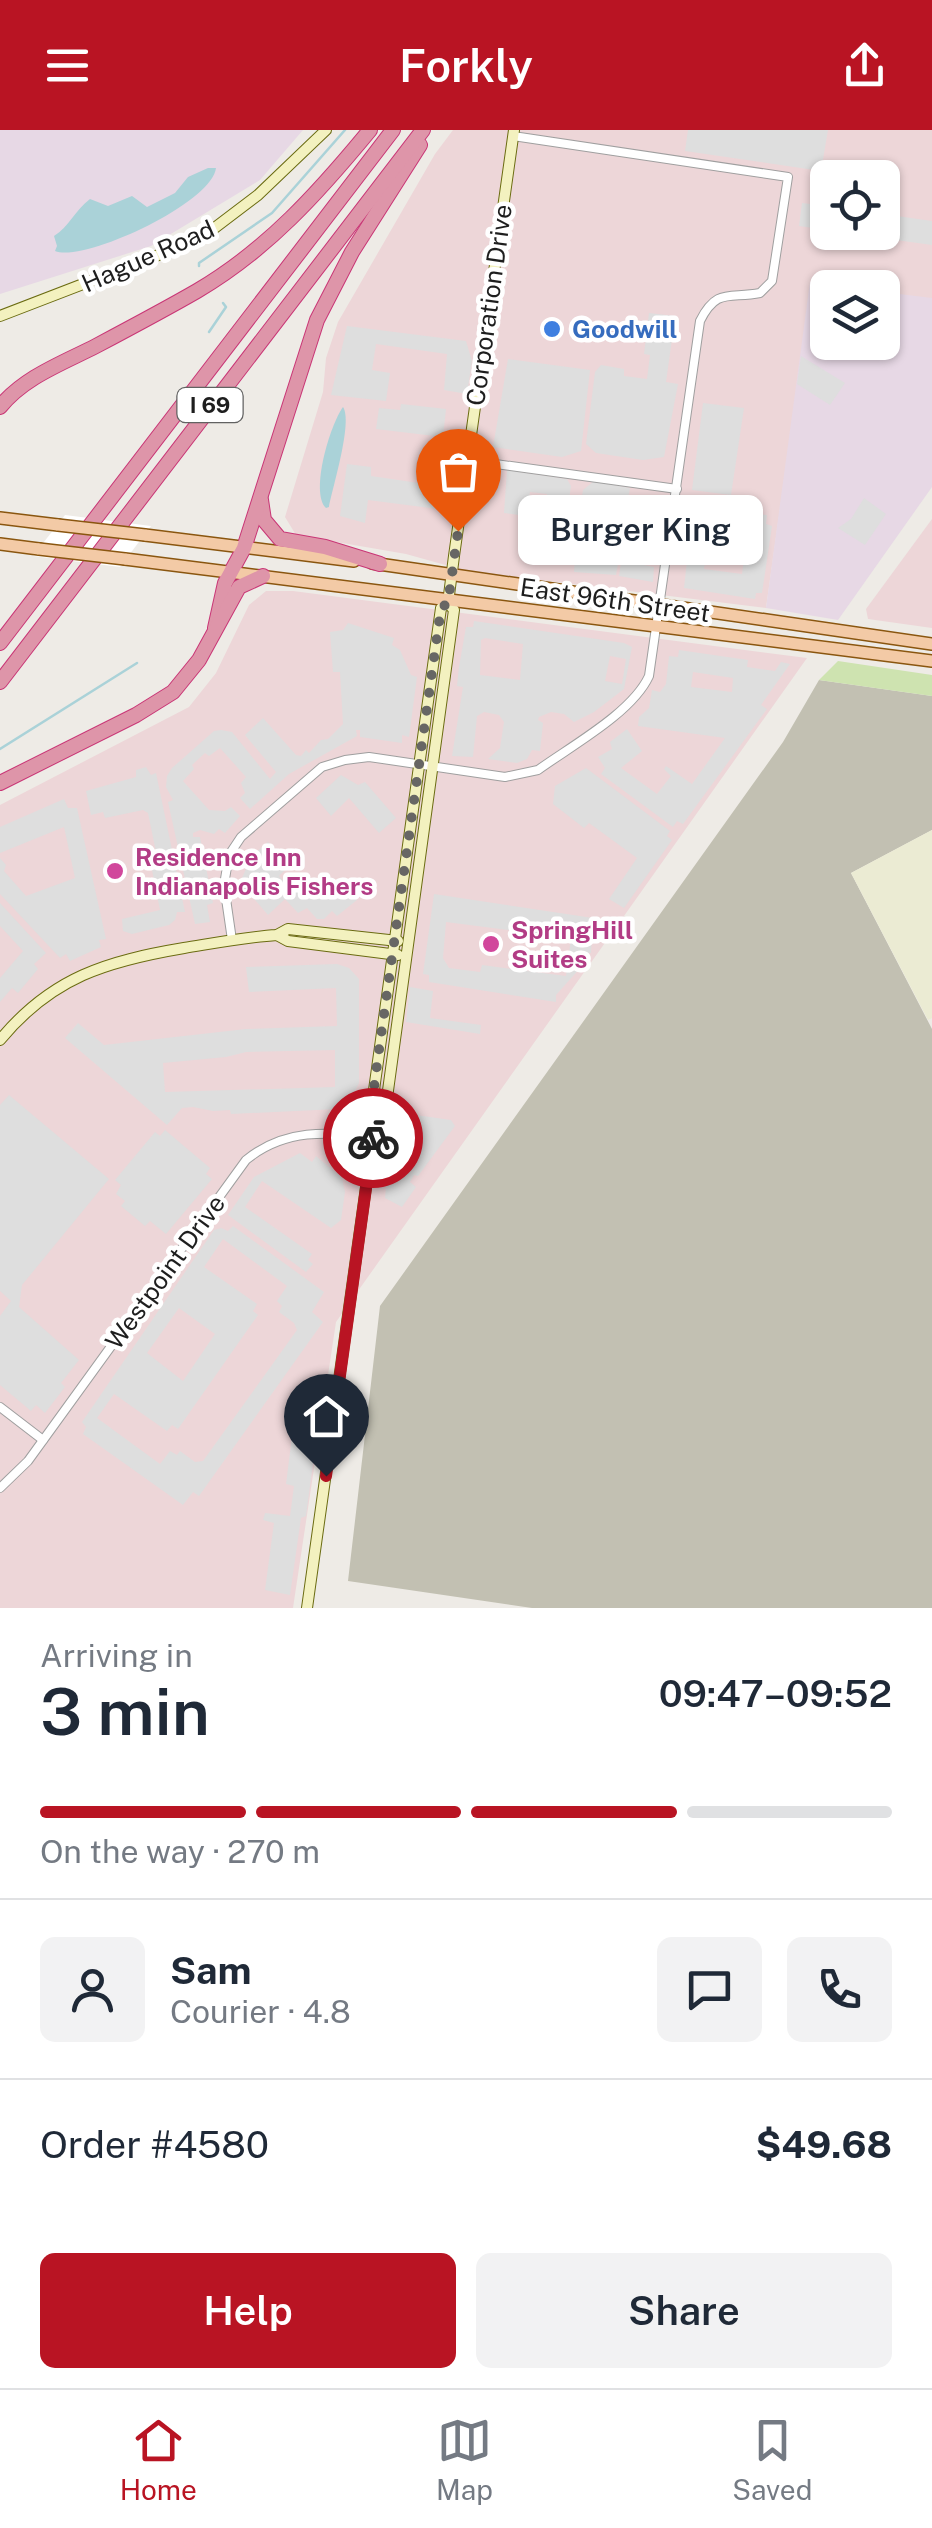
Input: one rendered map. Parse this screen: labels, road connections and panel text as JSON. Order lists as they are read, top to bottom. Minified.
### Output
{"streets":{"highway":["I 69"],"main road":["East 96th Street"],"street":["Hague Road","Corporation Drive","Westpoint Drive"]},"crossings":[["Corporation Drive","East 96th Street"]],"places":["Goodwill","Burger King","Residence Inn Indianapolis Fishers","SpringHill Suites"],"page":{"header":"Forkly","bubble":"Burger King","heading":["3 min","Arriving in","09:47–09:52"],"panel":["Sam","Courier · 4.8","Order #4580","$49.68"],"bar":"On the way · 270 m","buttons":["Help","Share"],"tabs":["Home","Map","Saved"]}}
